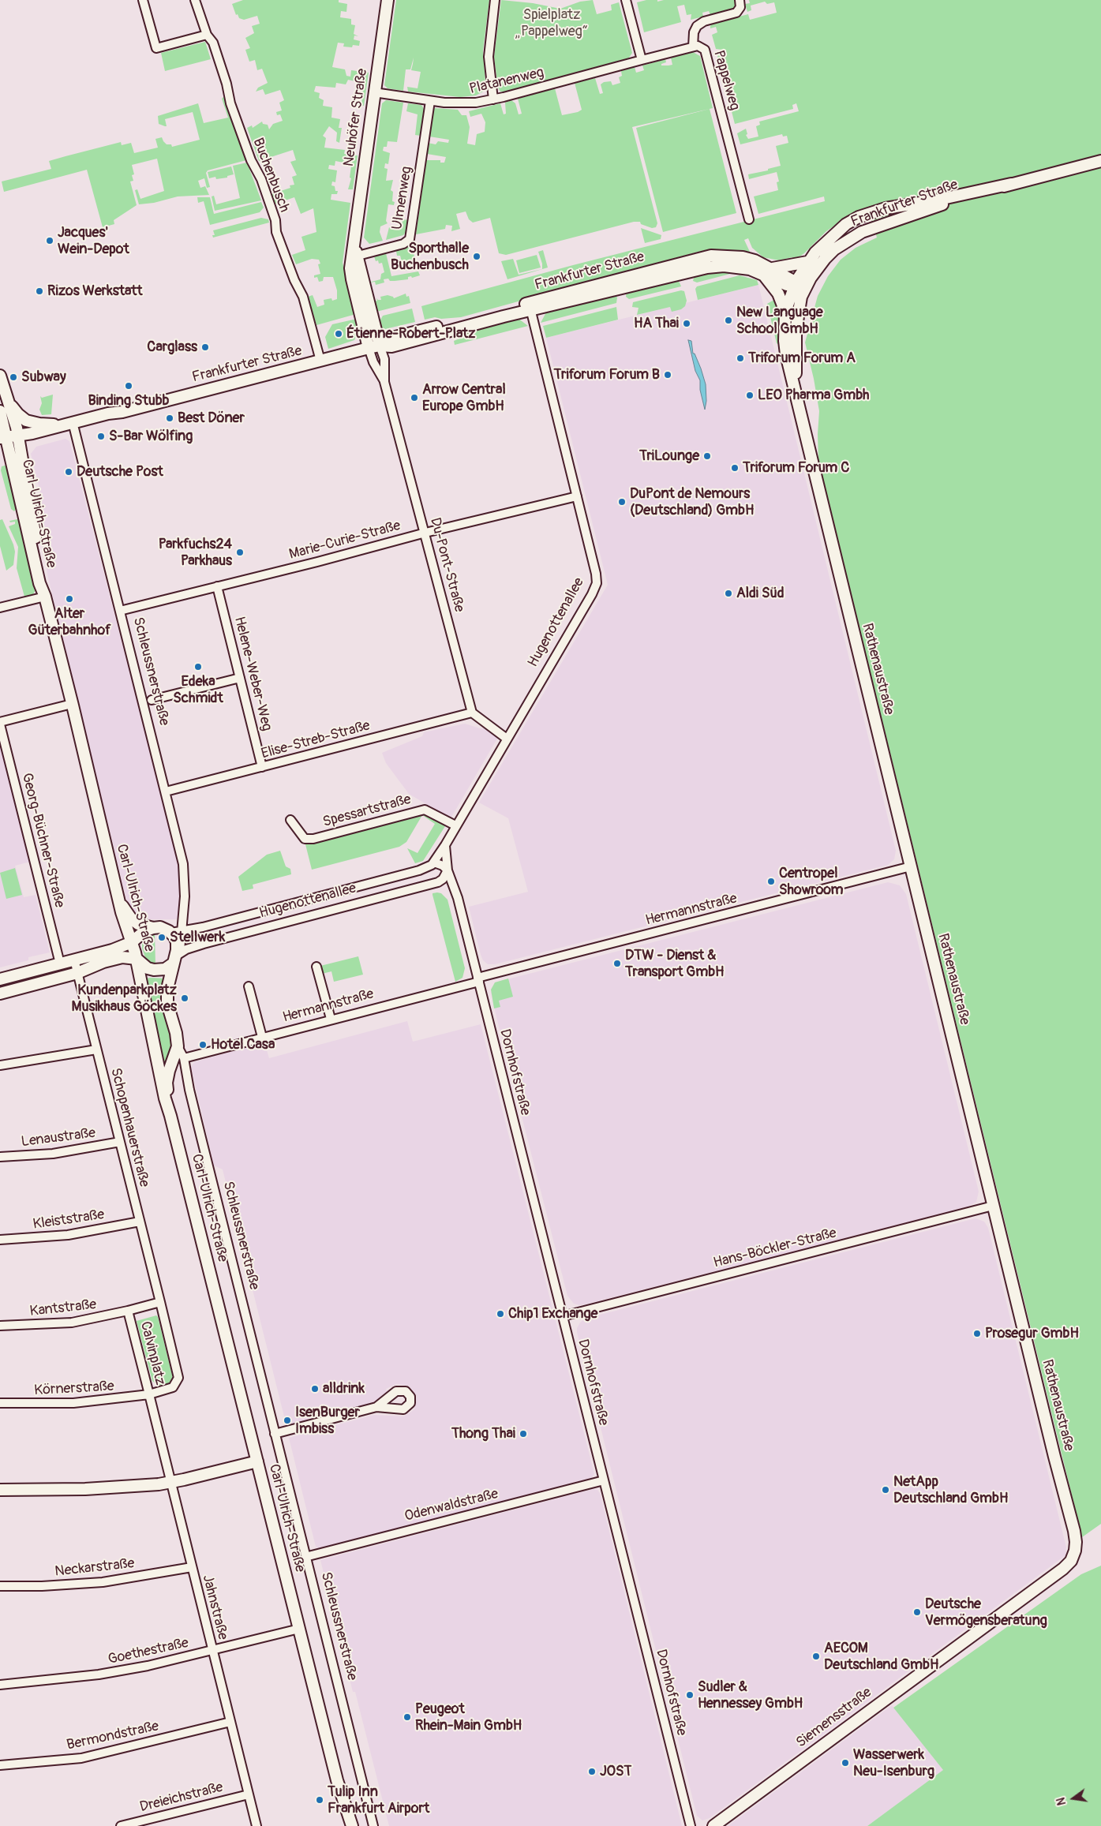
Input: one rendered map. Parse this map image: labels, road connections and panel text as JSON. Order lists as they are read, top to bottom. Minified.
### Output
{"streets":{"main road":["Neuhöfer Straße","Frankfurter Straße","Carl-Ulrich-Straße","Hugenottenallee","Rathenaustraße","Schleussnerstraße","Siemensstraße"],"street":["Pappelweg","Platanenweg","Buchenbusch","Ulmenweg","Marie-Curie-Straße","Du-Pont-Straße","Helene-Weber-Weg","Elise-Streb-Straße","Spessartstraße","Georg-Büchner-Straße","Hermannstraße","Dornhofstraße","Schopenhauerstraße","Lenaustraße","Kleiststraße","Hans-Böckler-Straße","Kantstraße","Calvinplatz","Körnerstraße","Odenwaldstraße","Neckarstraße","Jahnstraße","Goethestraße","Bermondstraße","Dreieichstraße"]},"crossings":[["Pappelweg","Platanenweg"],["Platanenweg","Neuhöfer Straße"],["Platanenweg","Ulmenweg"],["Neuhöfer Straße","Ulmenweg"],["Neuhöfer Straße","Frankfurter Straße"],["Neuhöfer Straße","Du-Pont-Straße"],["Buchenbusch","Frankfurter Straße"],["Frankfurter Straße","Carl-Ulrich-Straße"],["Frankfurter Straße","Du-Pont-Straße"],["Frankfurter Straße","Hugenottenallee"],["Frankfurter Straße","Rathenaustraße"],["Frankfurter Straße","Schleussnerstraße"],["Carl-Ulrich-Straße","Hugenottenallee"],["Carl-Ulrich-Straße","Schleussnerstraße"],["Carl-Ulrich-Straße","Goethestraße"],["Marie-Curie-Straße","Du-Pont-Straße"],["Marie-Curie-Straße","Hugenottenallee"],["Marie-Curie-Straße","Schleussnerstraße"],["Marie-Curie-Straße","Helene-Weber-Weg"],["Du-Pont-Straße","Elise-Streb-Straße"],["Hugenottenallee","Schleussnerstraße"],["Hugenottenallee","Spessartstraße"],["Hugenottenallee","Dornhofstraße"],["Rathenaustraße","Hermannstraße"],["Rathenaustraße","Hans-Böckler-Straße"],["Rathenaustraße","Siemensstraße"],["Schleussnerstraße","Elise-Streb-Straße"],["Schleussnerstraße","Hermannstraße"],["Schleussnerstraße","Odenwaldstraße"],["Helene-Weber-Weg","Elise-Streb-Straße"],["Hermannstraße","Dornhofstraße"],["Dornhofstraße","Hans-Böckler-Straße"],["Dornhofstraße","Odenwaldstraße"],["Schopenhauerstraße","Lenaustraße"],["Schopenhauerstraße","Kleiststraße"],["Schopenhauerstraße","Calvinplatz"],["Kantstraße","Calvinplatz"],["Calvinplatz","Körnerstraße"],["Calvinplatz","Jahnstraße"],["Körnerstraße","Jahnstraße"],["Neckarstraße","Jahnstraße"],["Jahnstraße","Goethestraße"],["Jahnstraße","Bermondstraße"],["Jahnstraße","Dreieichstraße"]],"parks":["Spielplatz „Pappelweg“"],"places":["Jacques' Wein-Depot","Sporthalle Buchenbusch","Rizos Werkstatt","New Language School GmbH","HA Thai","Étienne-Robert-Platz","Carglass","Triforum Forum A","Triforum Forum B","Subway","Binding Stubb","LEO Pharma Gmbh","Arrow Central Europe GmbH","Best Döner","S-Bar Wölfing","TriLounge","Triforum Forum C","Deutsche Post","DuPont de Nemours (Deutschland) GmbH","Parkfuchs24 Parkhaus","Aldi Süd","Alter Güterbahnhof","Edeka Schmidt","Centropel Showroom","Stellwerk","DTW - Dienst & Transport GmbH","Kundenparkplatz Musikhaus Göckes","Hotel Casa","Chip1 Exchange","Prosegur GmbH","alldrink","IsenBurger Imbiss","Thong Thai","NetApp Deutschland GmbH","Deutsche Vermögensberatung","AECOM Deutschland GmbH","Sudler & Hennessey GmbH","Peugeot Rhein-Main GmbH","Wasserwerk Neu-Isenburg","JOST","Tulip Inn Frankfurt Airport"],"north":"left"}
